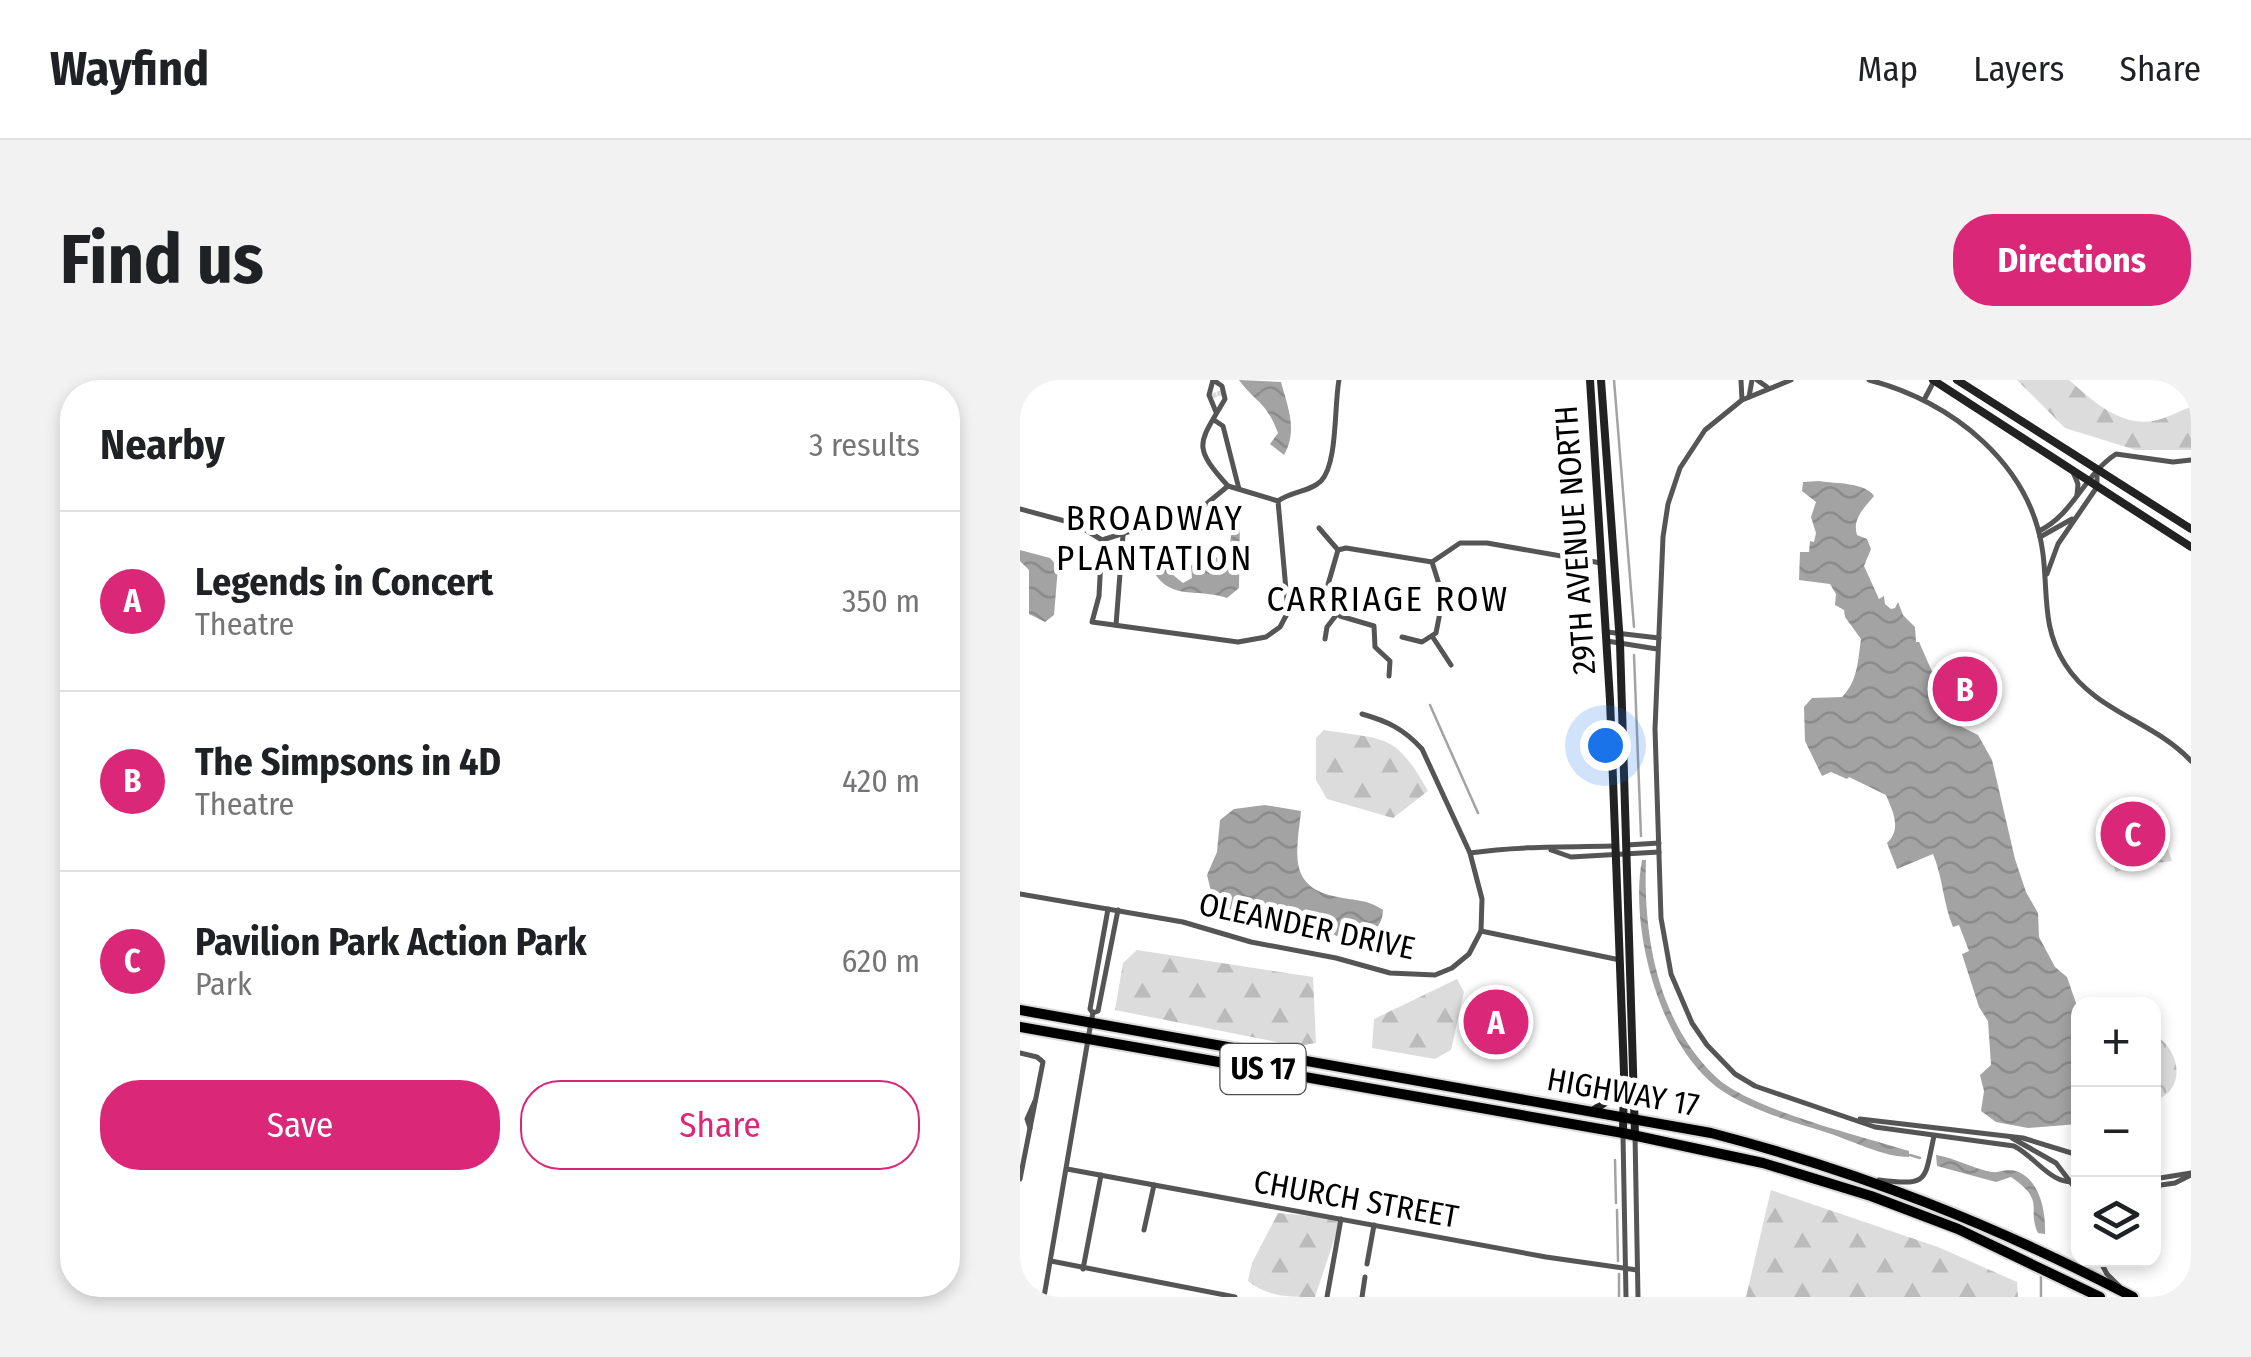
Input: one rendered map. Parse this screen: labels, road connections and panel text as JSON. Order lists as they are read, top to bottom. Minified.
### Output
{"streets":{"highway":["US 17","HIGHWAY 17"],"main road":["29TH AVENUE NORTH"],"street":["OLEANDER DRIVE","CHURCH STREET"]},"crossings":[["29TH AVENUE NORTH","HIGHWAY 17"],["29TH AVENUE NORTH","CHURCH STREET"]],"districts":["BROADWAY PLANTATION","CARRIAGE ROW"],"page":{"header":"Wayfind","nav":["Map","Layers","Share"],"buttons":["Directions",["Save","Share"]],"title":"Find us","heading":["Nearby","3 results"],"list":[{"mark":"A","name":"Legends in Concert","note":"Theatre","value":"350 m"},{"mark":"B","name":"The Simpsons in 4D","note":"Theatre","value":"420 m"},{"mark":"C","name":"Pavilion Park Action Park","note":"Park","value":"620 m"}],"pins":["B","C","A"],"map_buttons":["+","−"]}}
